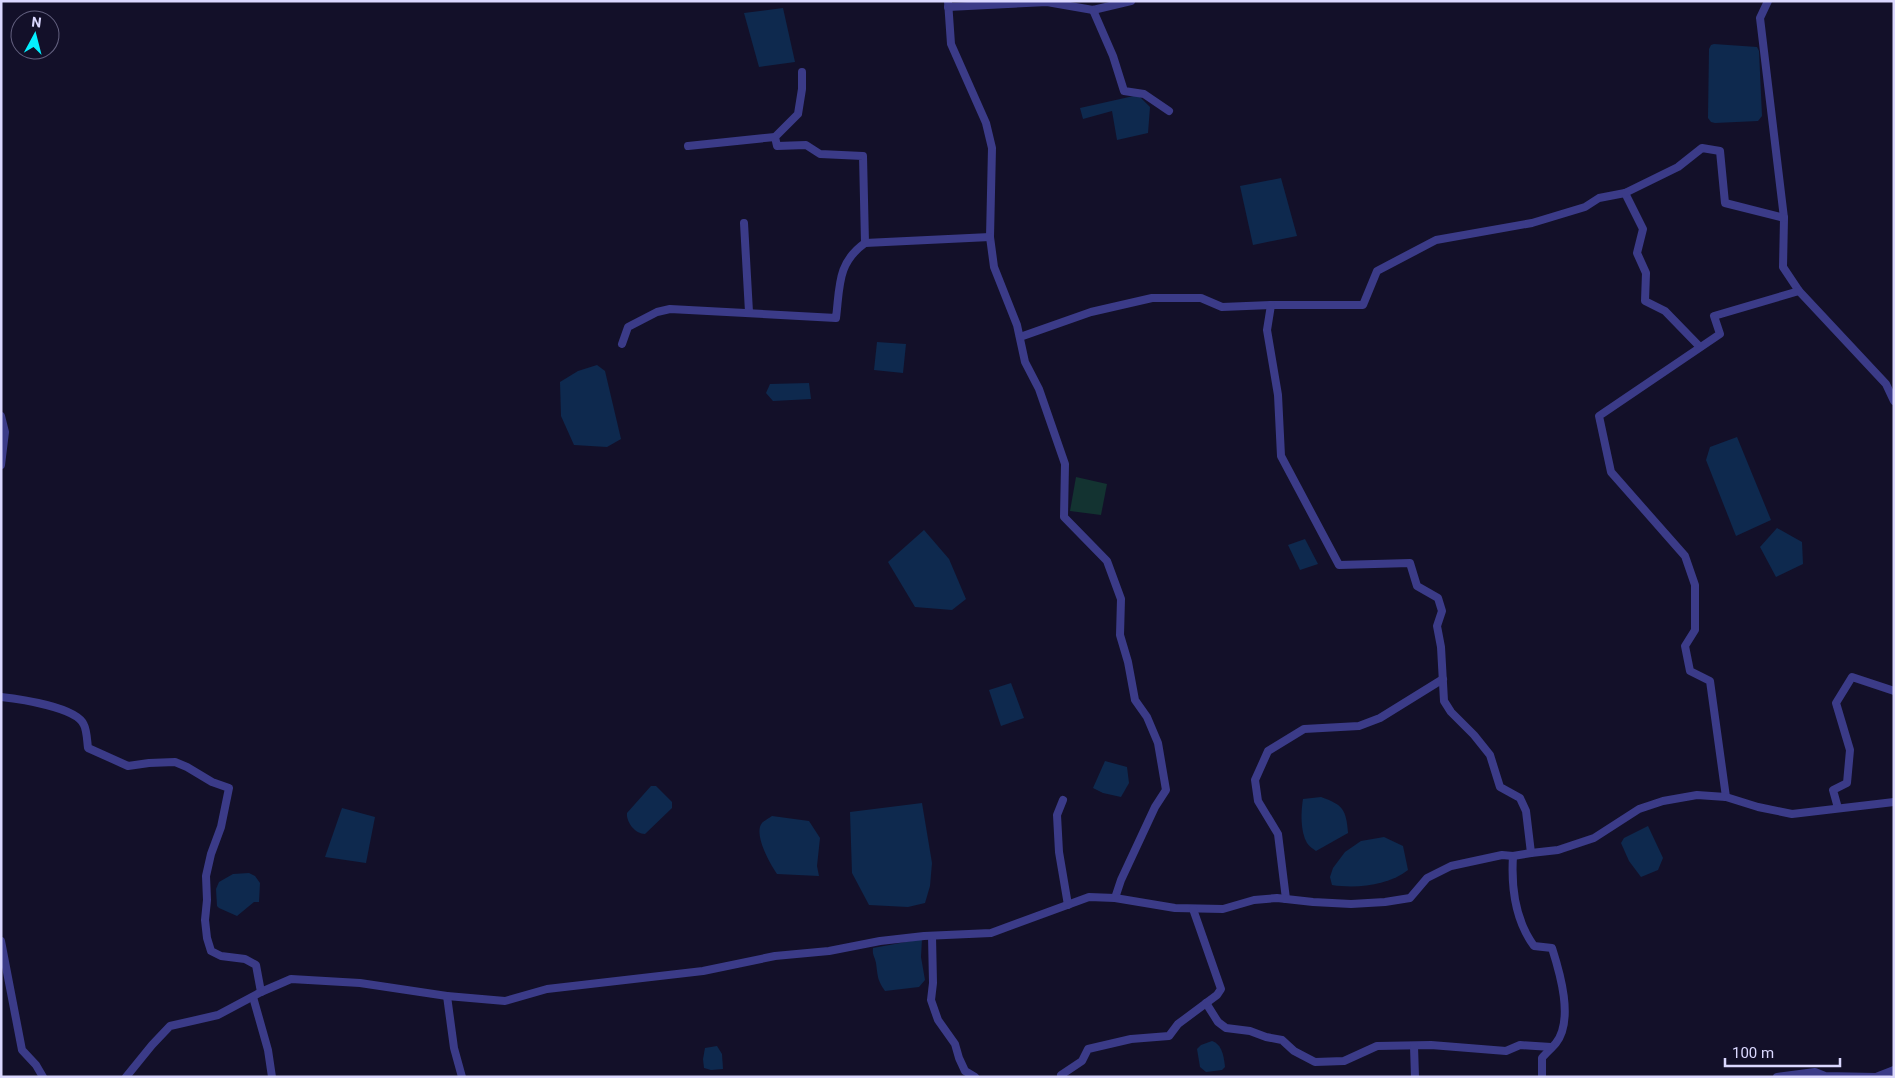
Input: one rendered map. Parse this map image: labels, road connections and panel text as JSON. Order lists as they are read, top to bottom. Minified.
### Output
{"scale_bar":"100 m","north":"top"}
